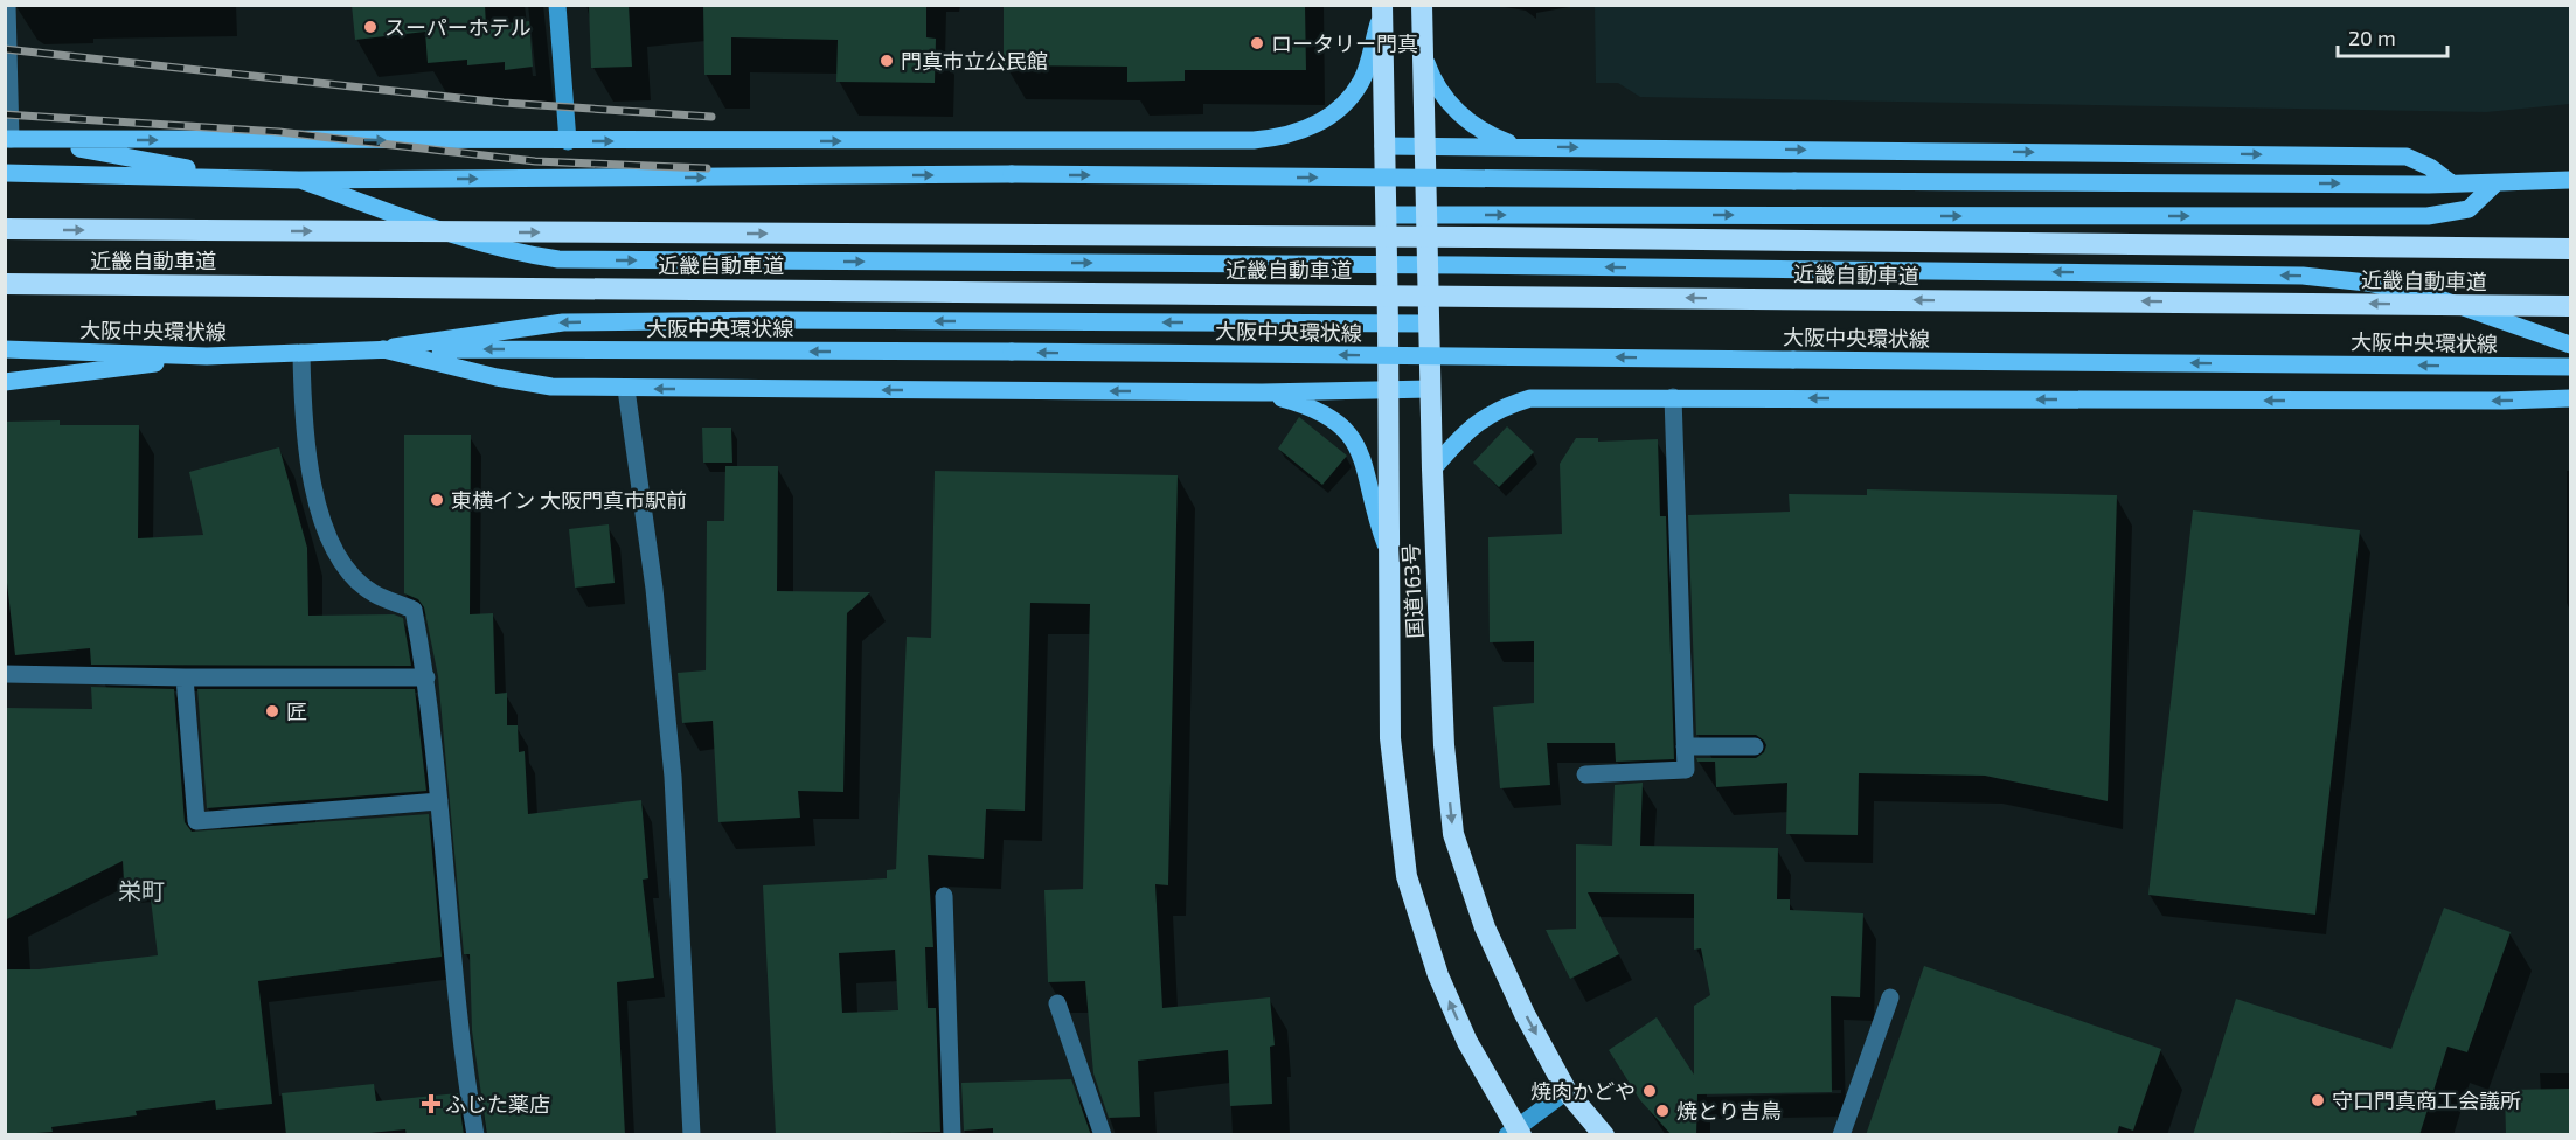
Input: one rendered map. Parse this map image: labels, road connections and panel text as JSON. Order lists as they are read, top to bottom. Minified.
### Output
{"streets":{"highway":["近畿自動車道","国道163号"],"main road":["大阪中央環状線"]},"districts":["栄町"],"places":{"other":["スーパーホテル","ロータリー門真","門真市立公民館","東横イン 大阪門真市駅前","匠","焼肉かどや","守口門真商工会議所","焼とり吉鳥"],"health":["ふじた薬店"]},"scale_bar":"20 m"}
